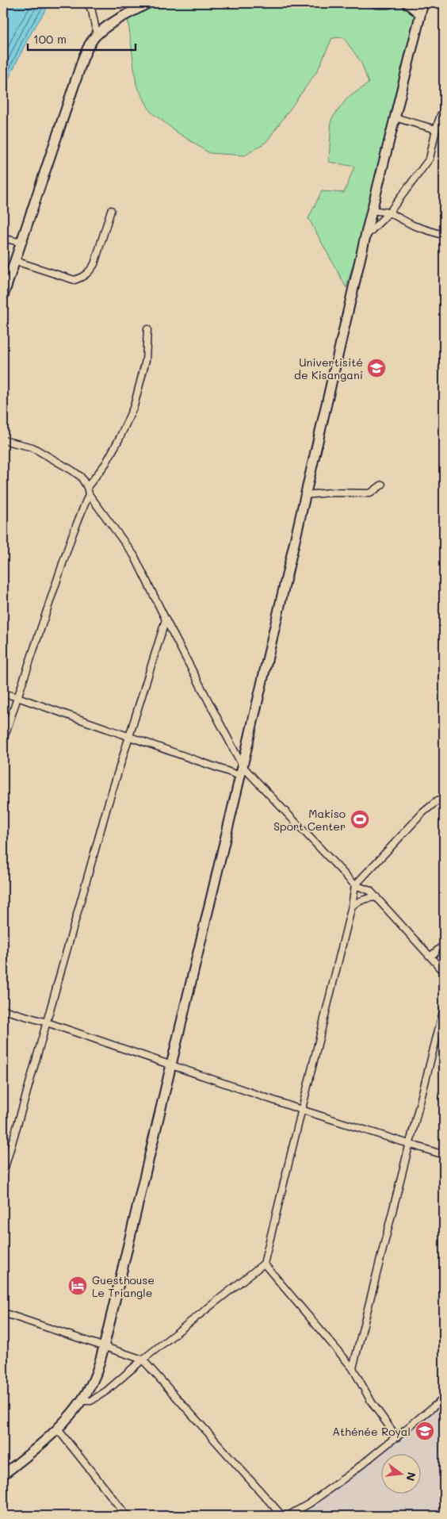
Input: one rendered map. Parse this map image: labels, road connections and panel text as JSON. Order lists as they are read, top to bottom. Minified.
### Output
{"places":{"school or university":["Univertisité de Kisangani","Athénée Royal"],"sports":["Makiso Sport Center"],"hotel":["Guesthouse Le Triangle"]},"scale_bar":"100 m","north":"right"}
